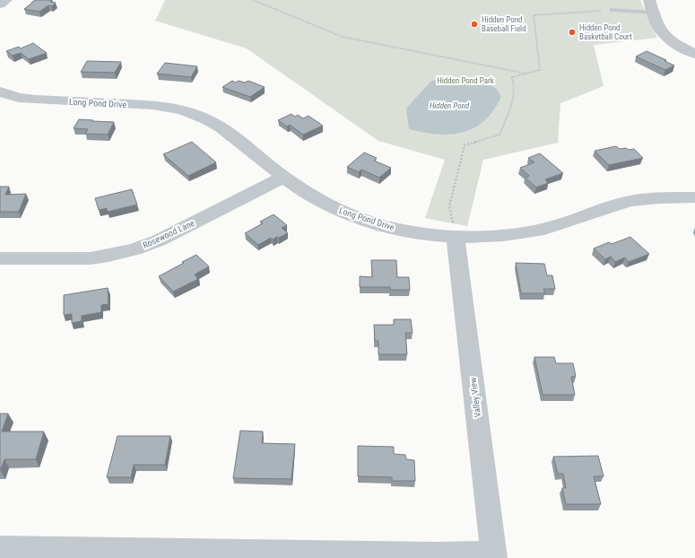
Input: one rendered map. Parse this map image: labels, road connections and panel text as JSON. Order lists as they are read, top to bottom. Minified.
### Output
{"streets":{"street":["Long Pond Drive","Rosewood Lane","Valley View"]},"crossings":[["Long Pond Drive","Rosewood Lane"],["Long Pond Drive","Valley View"]],"water":["Hidden Pond"],"parks":["Hidden Pond Park"],"places":["Hidden Pond Baseball Field","Hidden Pond Basketball Court"]}
